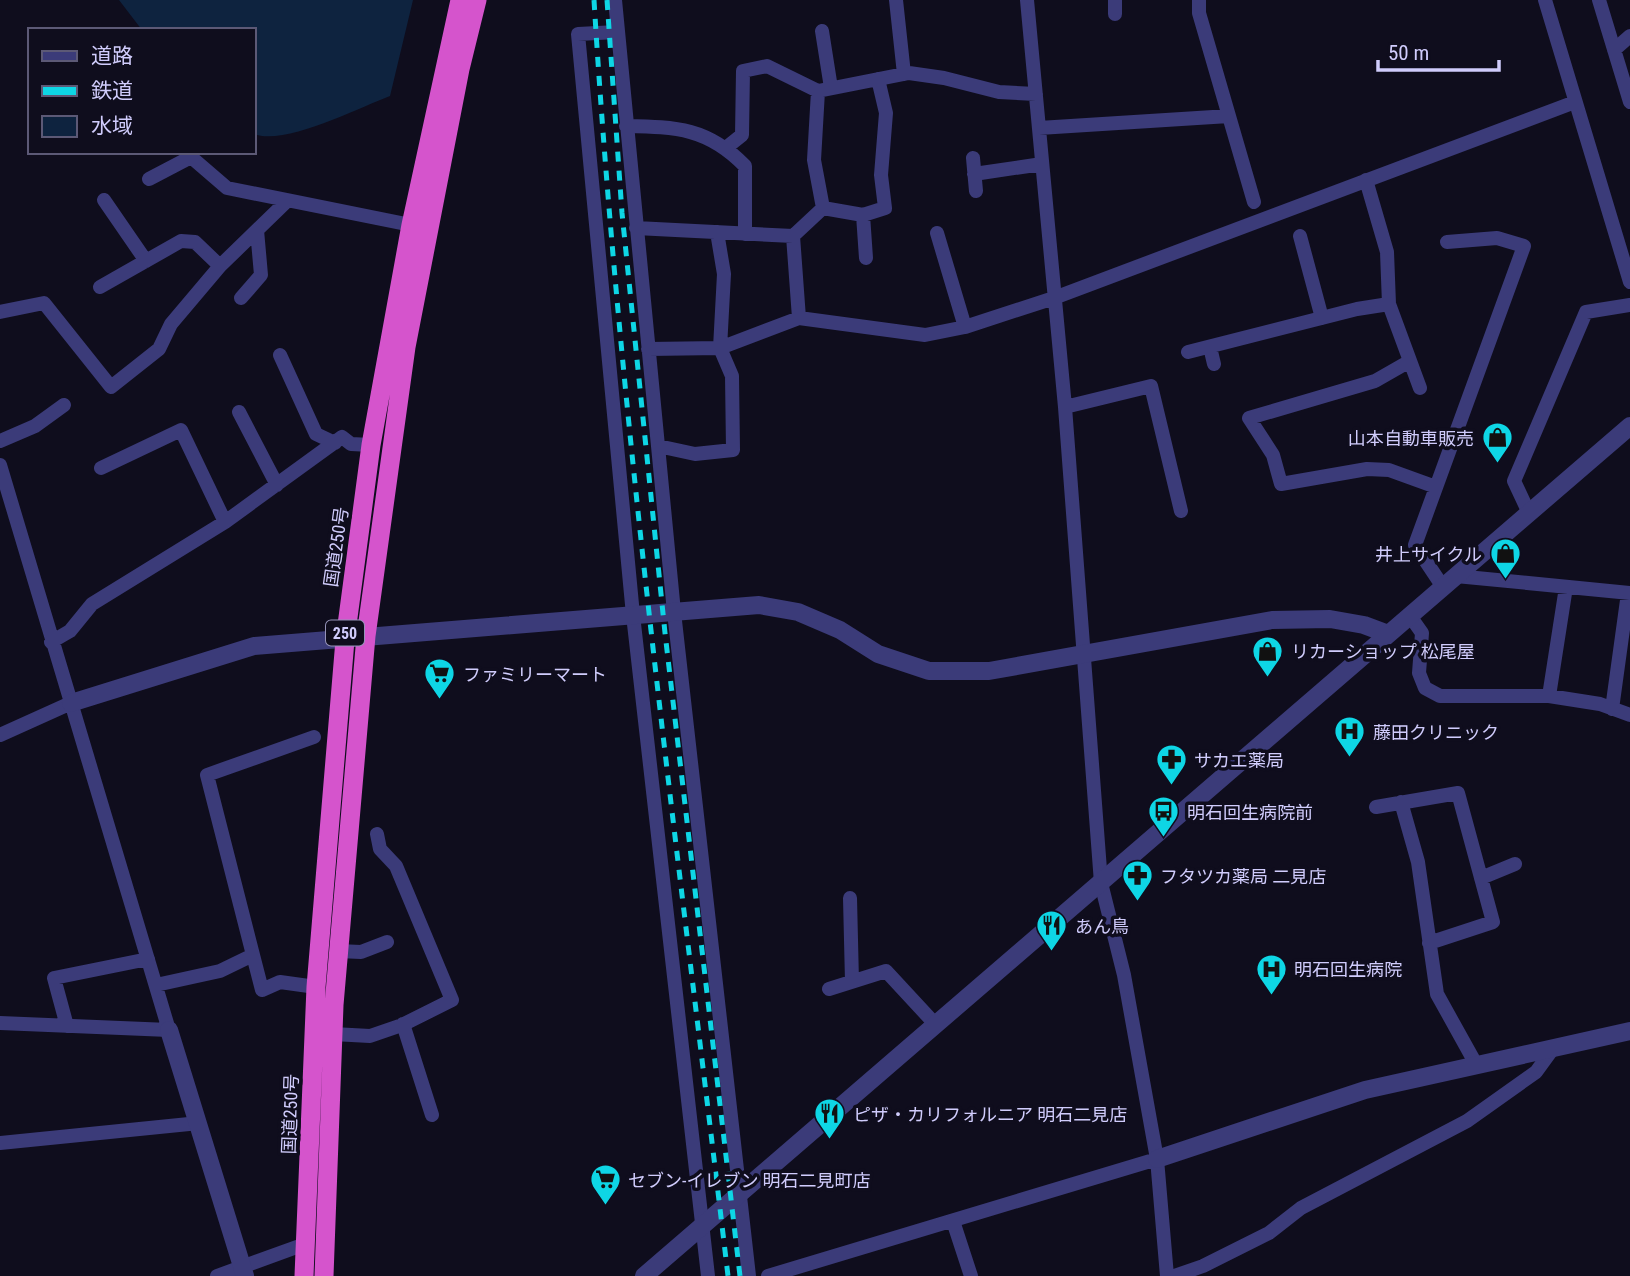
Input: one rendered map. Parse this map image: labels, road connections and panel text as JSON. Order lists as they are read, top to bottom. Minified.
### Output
{"streets":{"highway":["国道250号","250"]},"places":{"shop":["山本自動車販売","井上サイクル","リカーショップ 松尾屋"],"supermarket":["ファミリーマート","セブン-イレブン 明石二見町店"],"hospital":["藤田クリニック","明石回生病院"],"pharmacy":["サカエ薬局","フタツカ薬局 二見店"],"bus stop":["明石回生病院前"],"restaurant":["あん鳥","ピザ・カリフォルニア 明石二見店"]},"legend":["道路","鉄道","水域"],"scale_bar":"50 m"}
